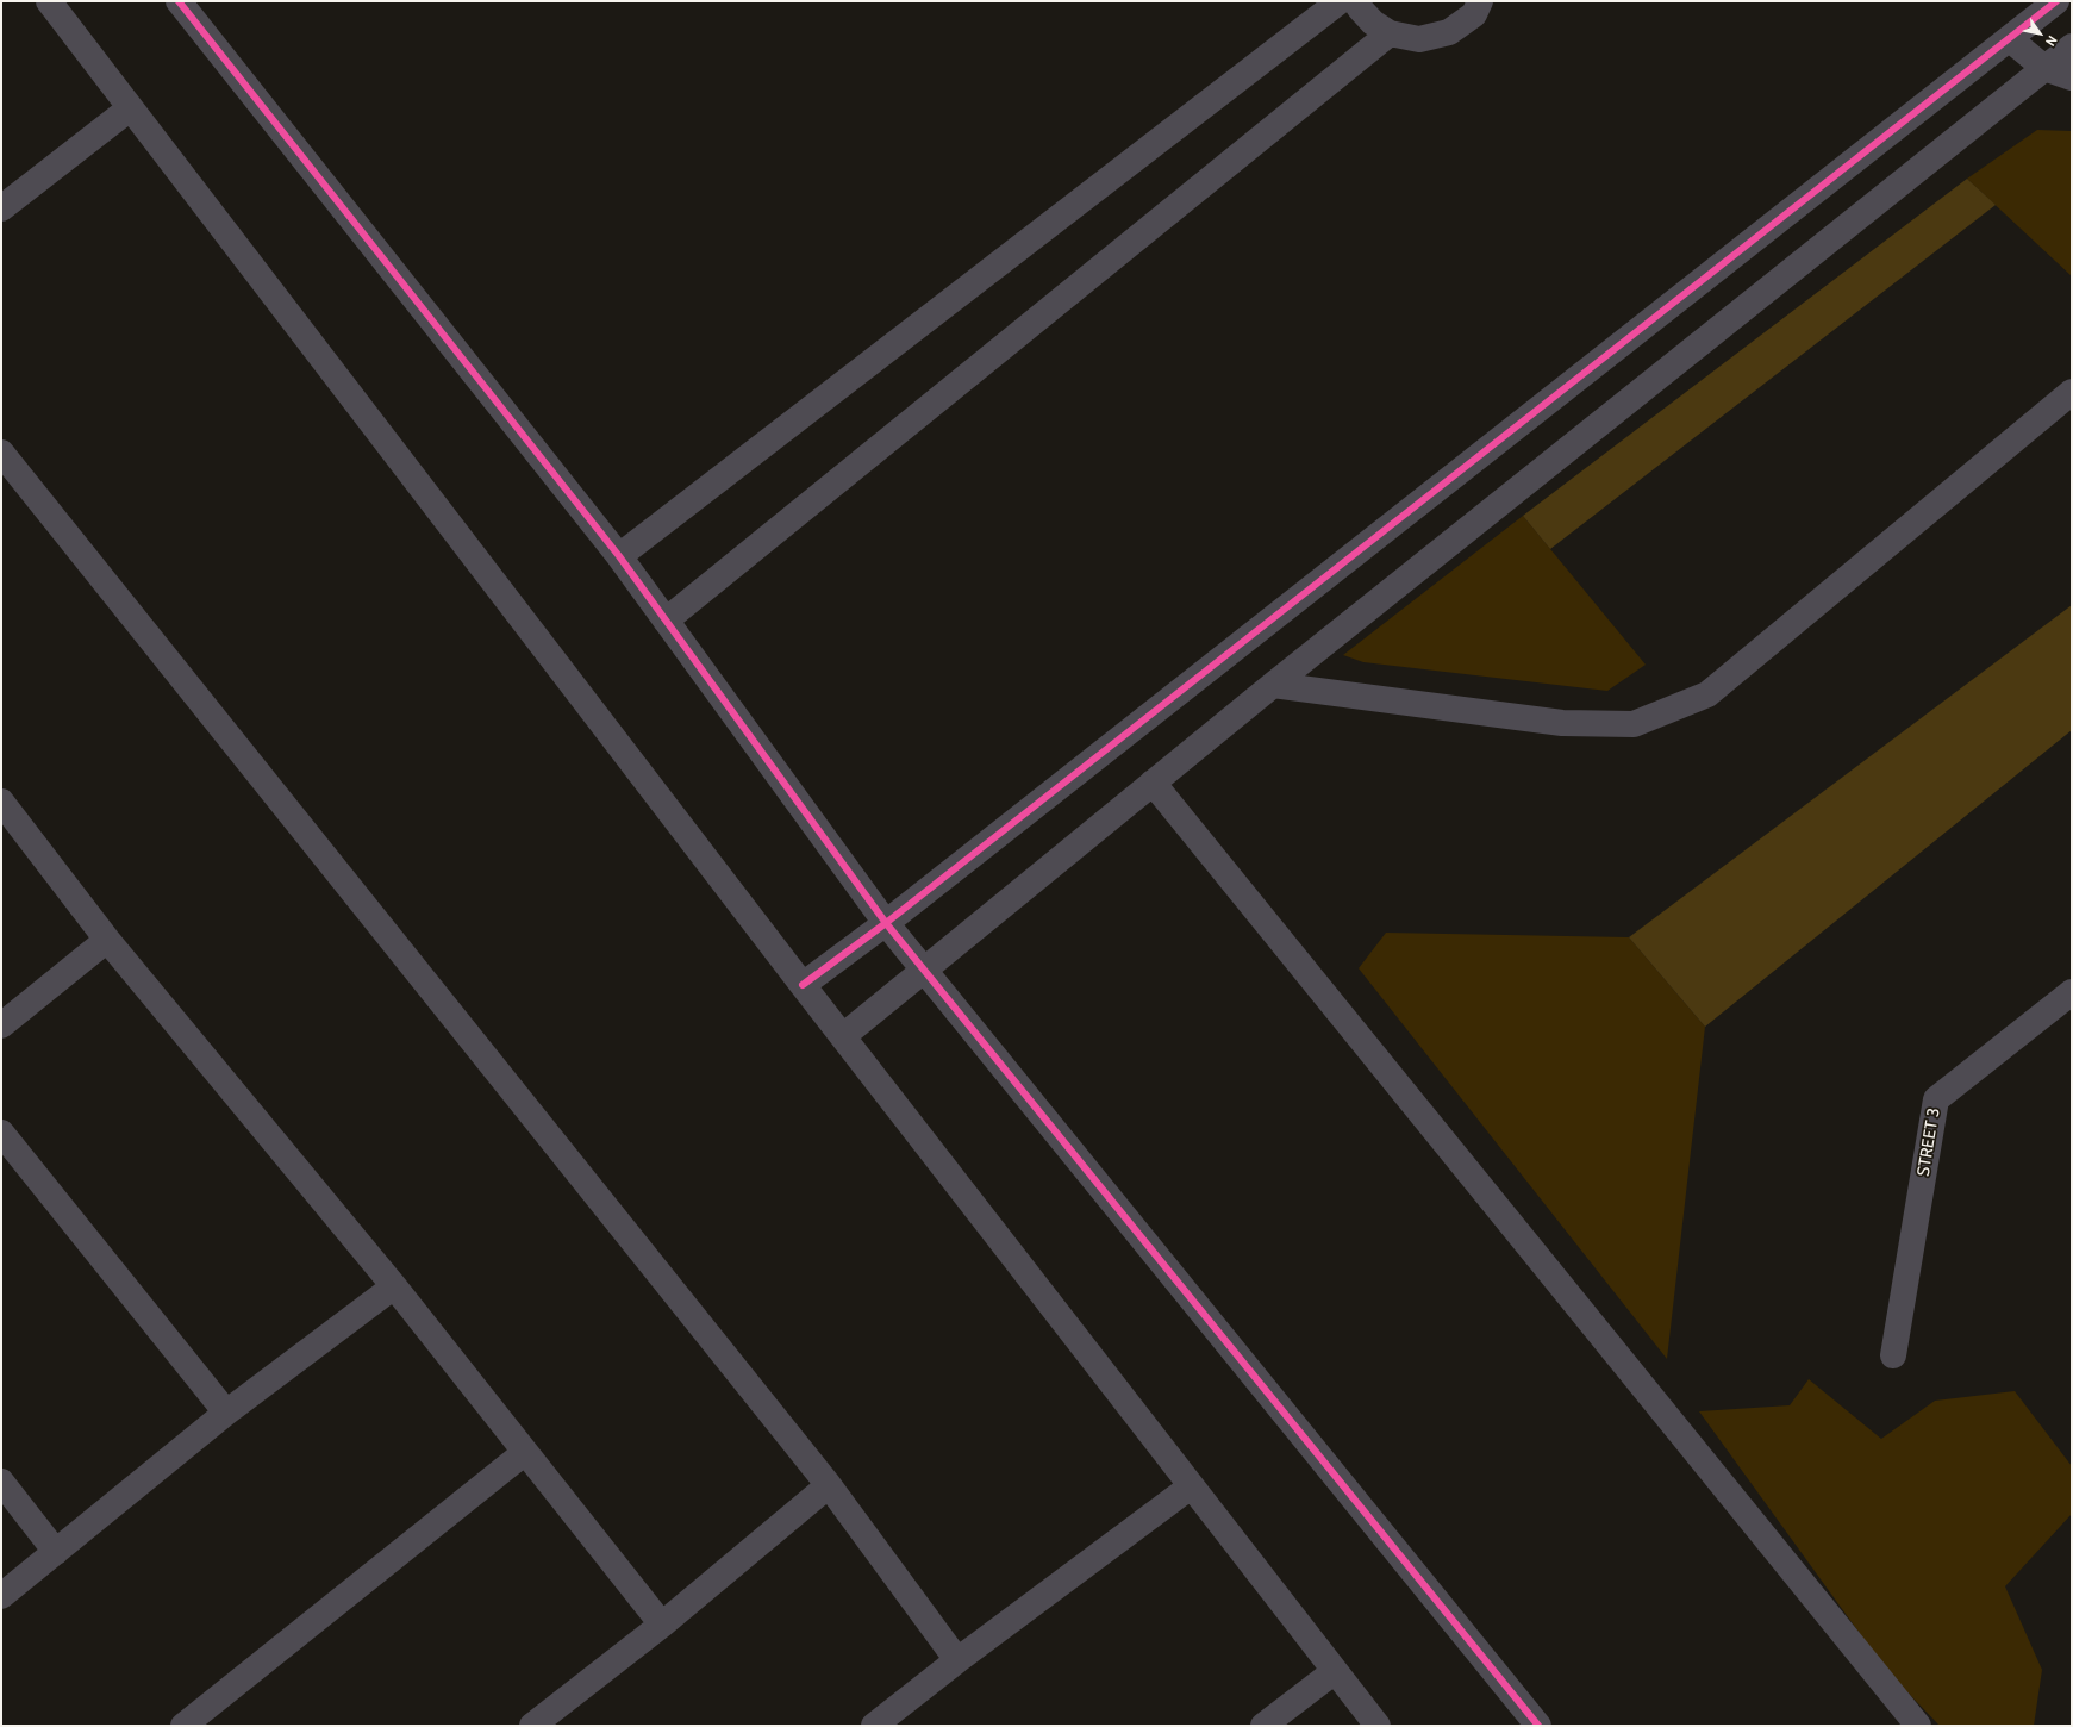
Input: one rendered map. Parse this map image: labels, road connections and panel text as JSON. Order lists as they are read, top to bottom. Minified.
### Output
{"streets":{"street":["STREET 3"]},"north":"bottom right"}
